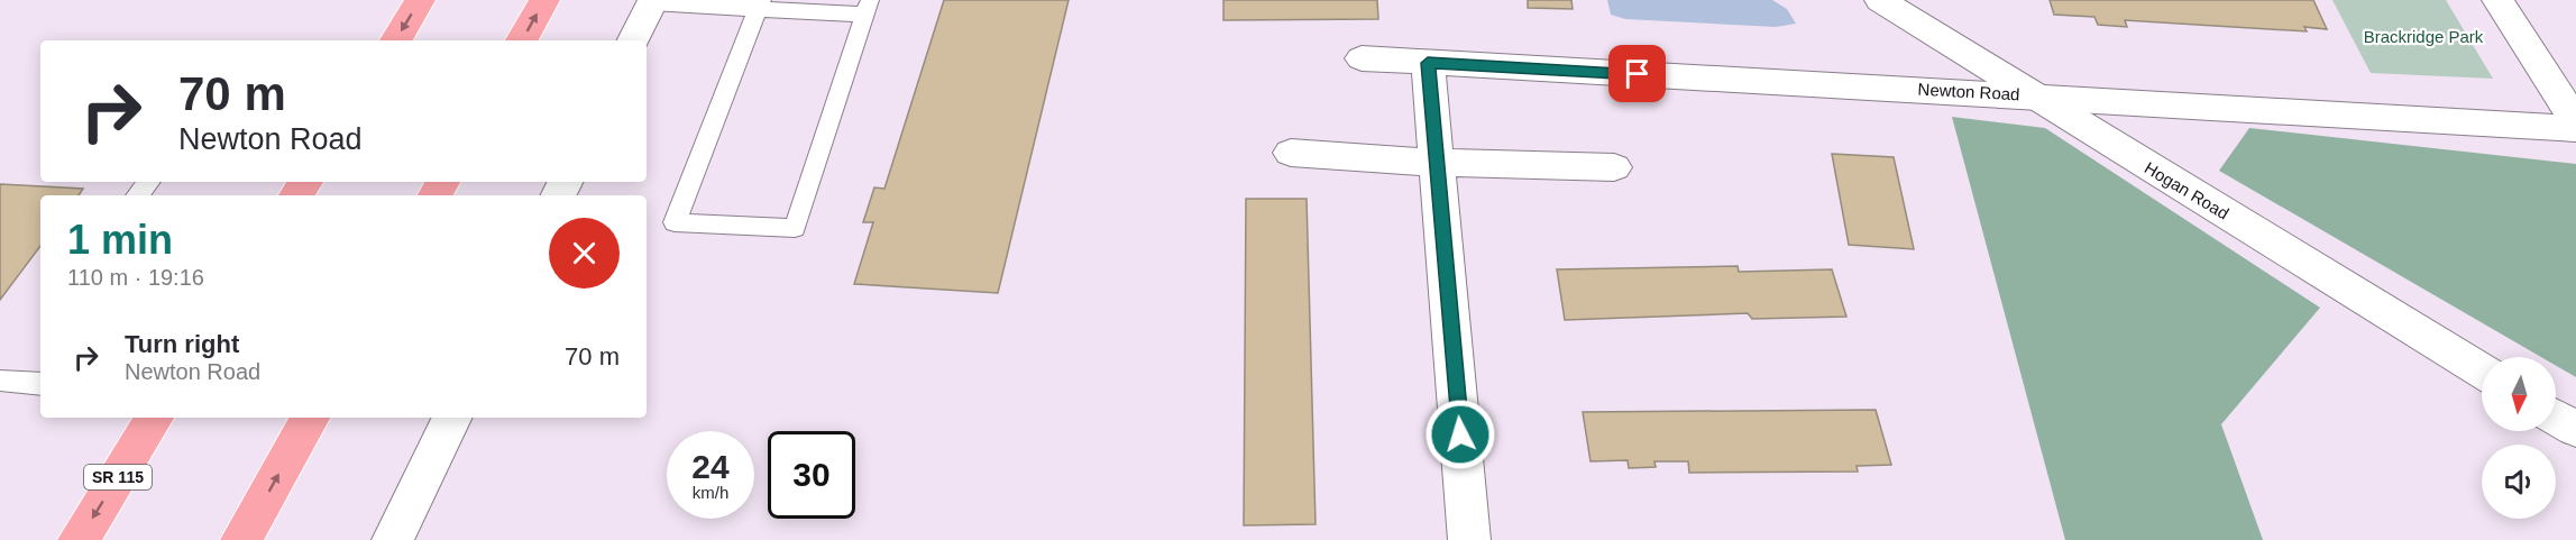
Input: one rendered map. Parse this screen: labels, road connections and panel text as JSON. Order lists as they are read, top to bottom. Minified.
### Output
{"streets":{"highway":["SR 115"],"street":["Newton Road","Hogan Road"]},"crossings":[["Newton Road","Hogan Road"]],"parks":["Brackridge Park"],"north":"bottom","page":{"turn":["70 m","Newton Road"],"heading":["1 min","110 m · 19:16"],"list":[{"name":"Turn right","note":"Newton Road","value":"70 m"}],"speed":"24 km/h","limit":"30"}}
